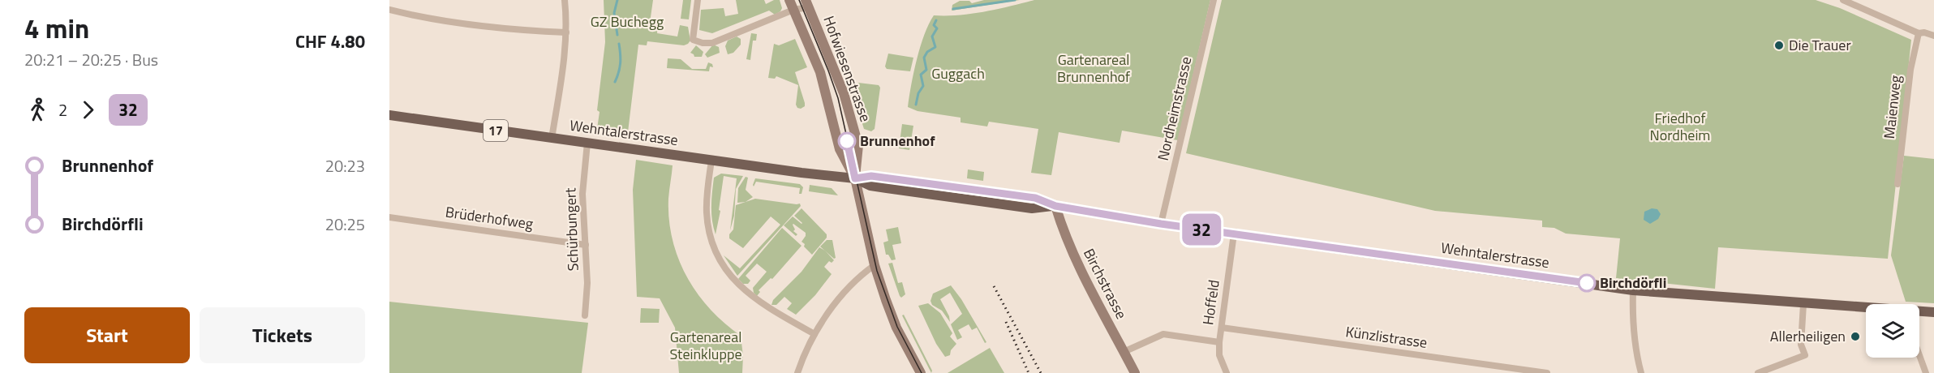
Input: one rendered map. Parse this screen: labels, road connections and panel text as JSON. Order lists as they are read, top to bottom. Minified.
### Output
{"streets":{"main road":["17","Wehntalerstrasse"],"street":["Hofwiesenstrasse","Maienweg","Nordheimstrasse","Brüderhofweg","Schürbungert","Birchstrasse","Hoffeld","Künzlistrasse"]},"crossings":[["Hofwiesenstrasse","Wehntalerstrasse"],["Nordheimstrasse","Wehntalerstrasse"],["Wehntalerstrasse","Schürbungert"],["Wehntalerstrasse","Birchstrasse"],["Wehntalerstrasse","Hoffeld"],["Brüderhofweg","Schürbungert"],["Hoffeld","Künzlistrasse"]],"parks":["GZ Buchegg","Gartenareal Brunnenhof","Guggach","Friedhof Nordheim","Gartenareal Steinkluppe"],"places":["Die Trauer","Brunnenhof","Birchdörfli","Allerheiligen"],"lines":["bus line 32"],"page":{"heading":["4 min","20:21 – 20:25 · Bus","CHF 4.80"],"on_map":"32","legs":["2","32"],"list":[{"name":"Brunnenhof","value":"20:23"},{"name":"Birchdörfli","value":"20:25"}],"buttons":["Start","Tickets"]}}
